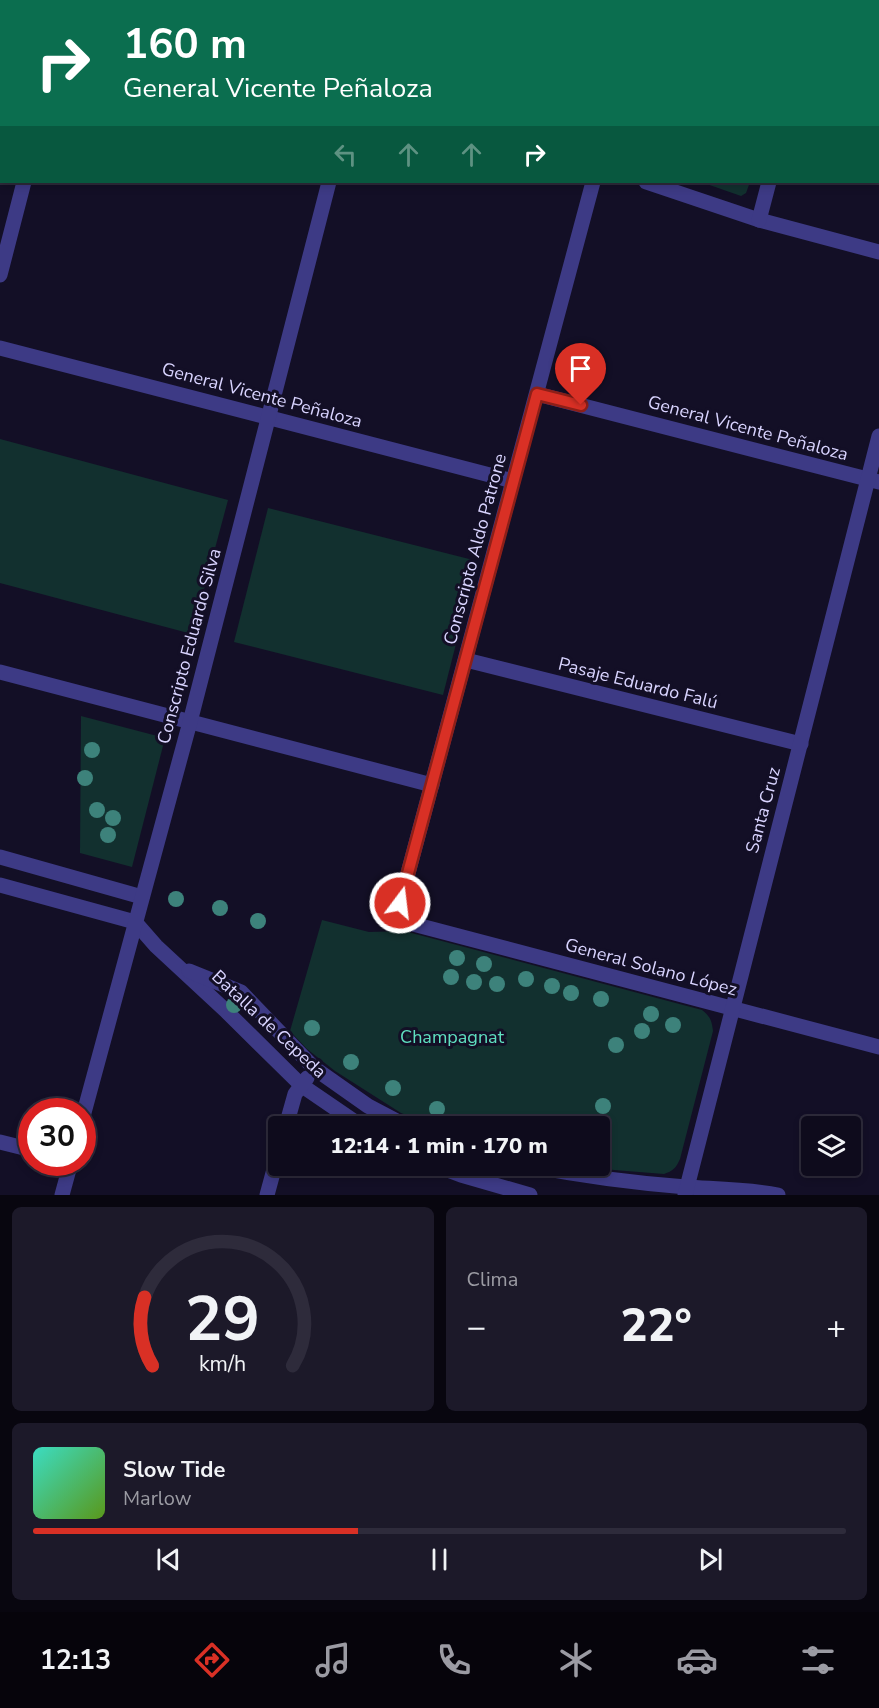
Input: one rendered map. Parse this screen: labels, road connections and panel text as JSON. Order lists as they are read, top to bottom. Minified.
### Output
{"streets":{"street":["General Vicente Peñaloza","Conscripto Aldo Patrone","Conscripto Eduardo Silva","Pasaje Eduardo Falú","Santa Cruz","General Solano López","Batalla de Cepeda"]},"crossings":[["General Vicente Peñaloza","Conscripto Aldo Patrone"],["General Vicente Peñaloza","Conscripto Eduardo Silva"],["General Vicente Peñaloza","Santa Cruz"],["Conscripto Aldo Patrone","Pasaje Eduardo Falú"],["Conscripto Aldo Patrone","General Solano López"],["Conscripto Eduardo Silva","Batalla de Cepeda"],["Pasaje Eduardo Falú","Santa Cruz"],["Santa Cruz","General Solano López"]],"parks":["Champagnat"],"page":{"turn":["160 m","General Vicente Peñaloza"],"limit":"30","trip":"12:14 · 1 min · 170 m","tile":"Clima","heat":["−","22°","+"],"song":["Slow Tide","Marlow"],"tabs":"12:13","gauge":["29","km/h"]}}
